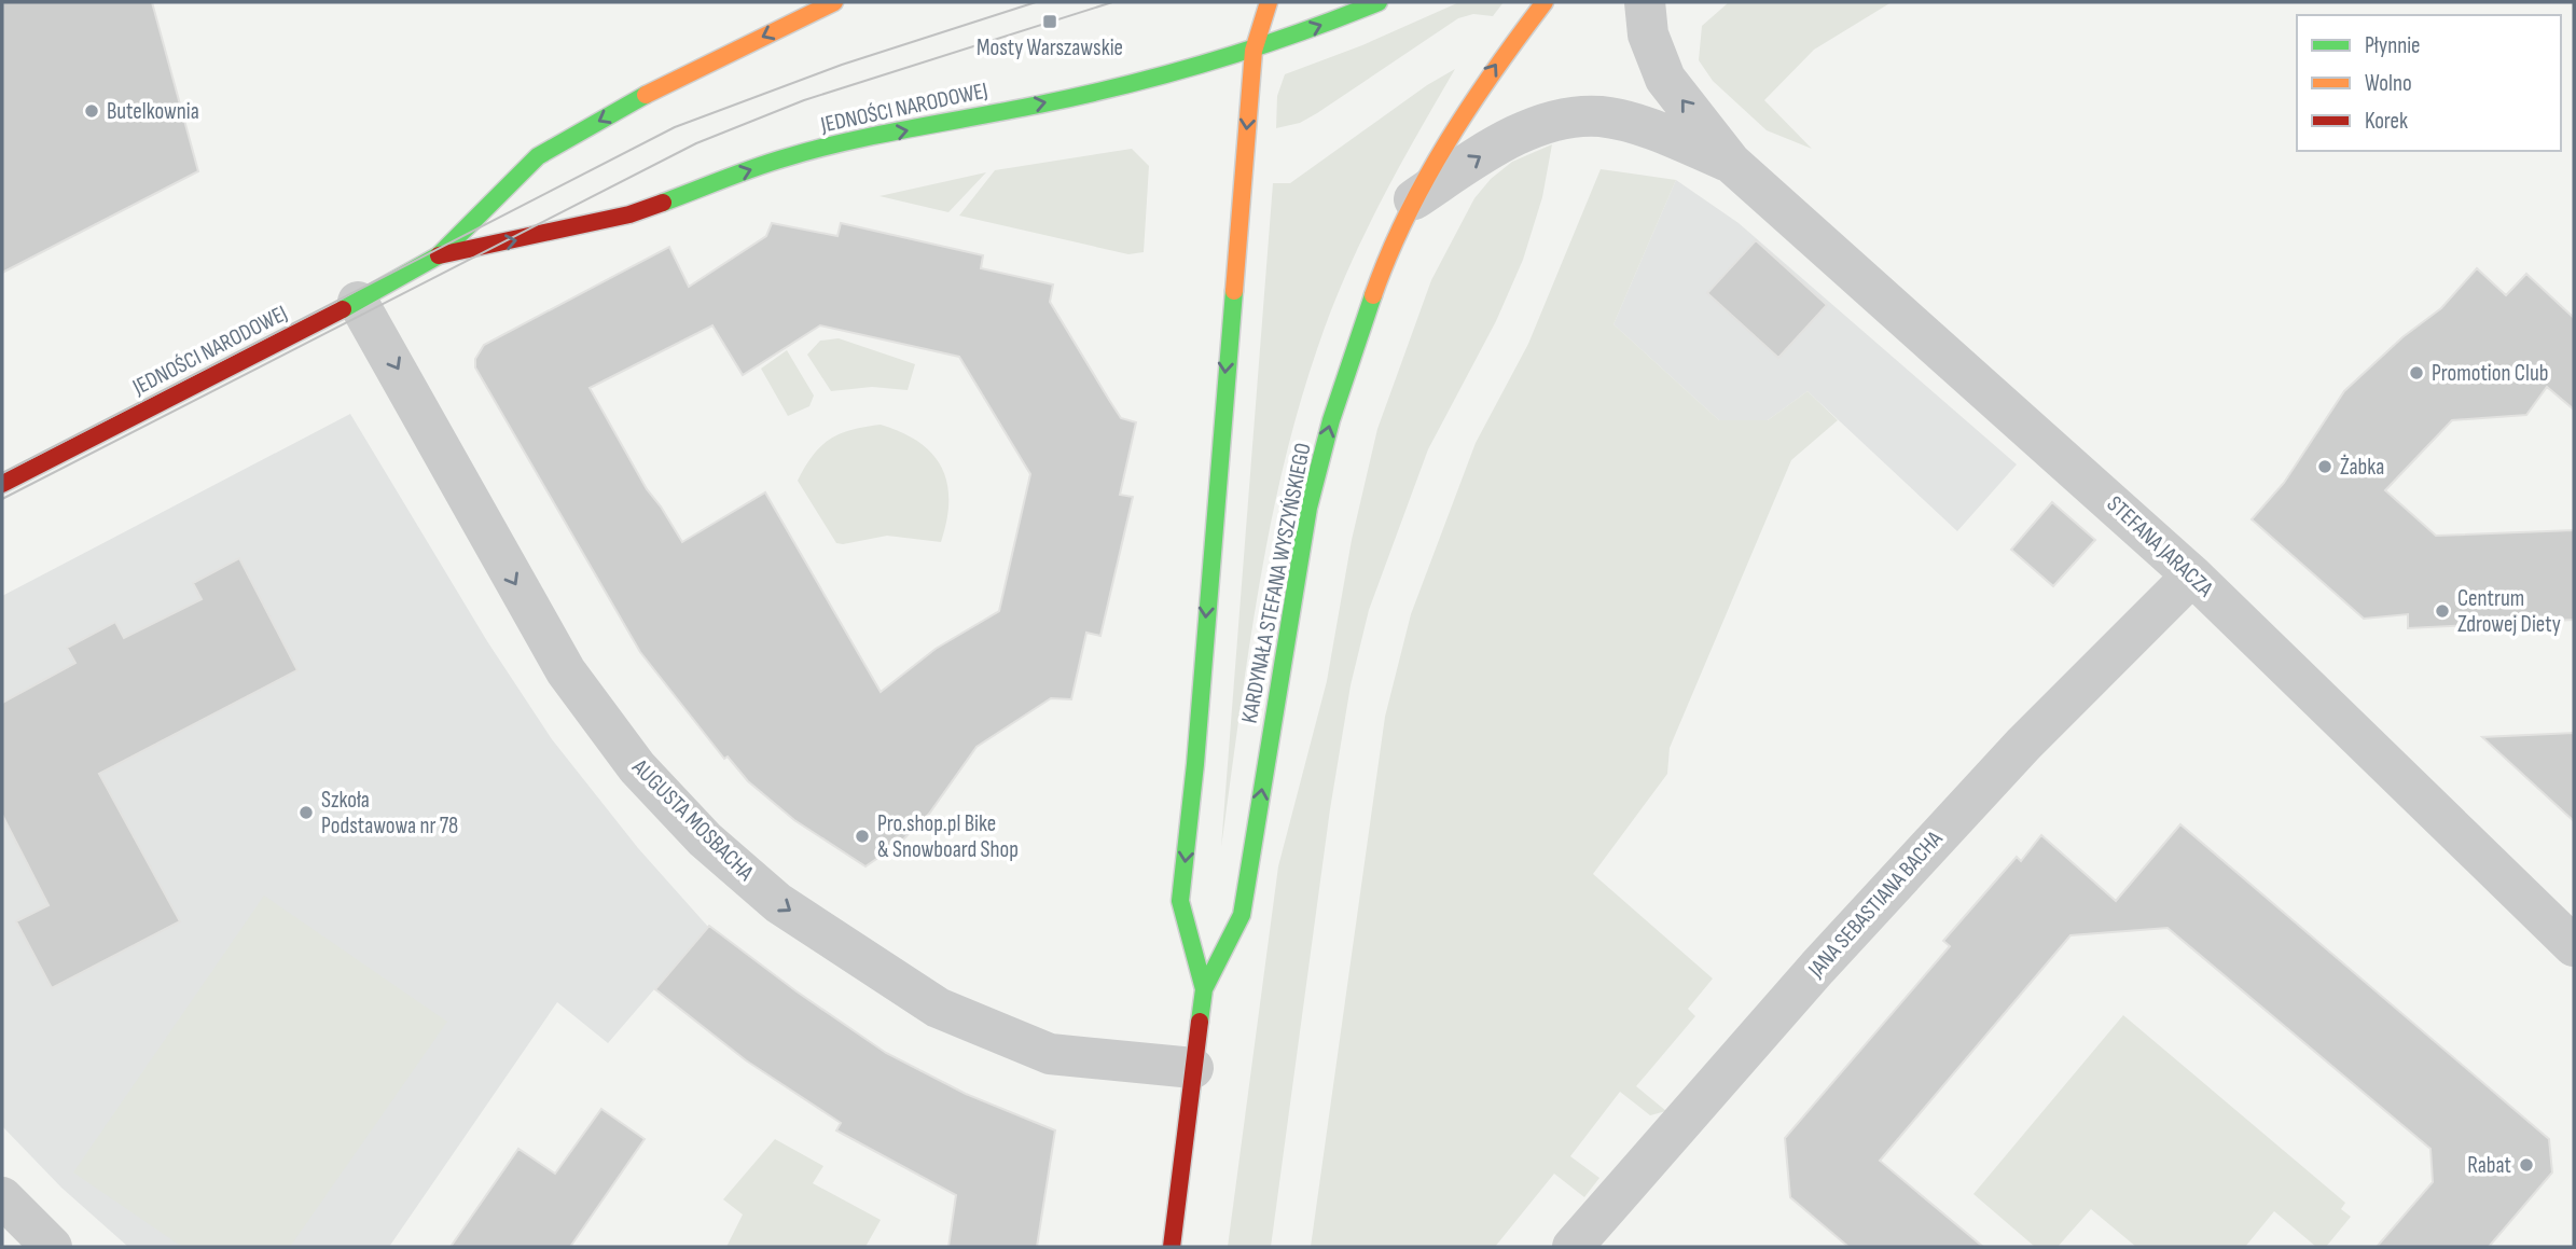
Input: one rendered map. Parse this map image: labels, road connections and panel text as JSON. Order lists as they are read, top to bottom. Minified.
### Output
{"streets":{"main road":["JEDNOŚCI NARODOWEJ","KARDYNAŁA STEFANA WYSZYŃSKIEGO"],"street":["STEFANA JARACZA","AUGUSTA MOSBACHA","JANA SEBASTIANA BACHA"]},"crossings":[["JEDNOŚCI NARODOWEJ","KARDYNAŁA STEFANA WYSZYŃSKIEGO"],["JEDNOŚCI NARODOWEJ","AUGUSTA MOSBACHA"],["STEFANA JARACZA","KARDYNAŁA STEFANA WYSZYŃSKIEGO"],["STEFANA JARACZA","JANA SEBASTIANA BACHA"],["KARDYNAŁA STEFANA WYSZYŃSKIEGO","AUGUSTA MOSBACHA"]],"one_way":["AUGUSTA MOSBACHA"],"places":{"transit":["Mosty Warszawskie"],"other":["Butelkownia","Promotion Club","Żabka","Centrum Zdrowej Diety","Szkoła Podstawowa nr 78","Pro.shop.pl Bike & Snowboard Shop","Rabat"]},"legend":["Płynnie","Wolno","Korek"]}
